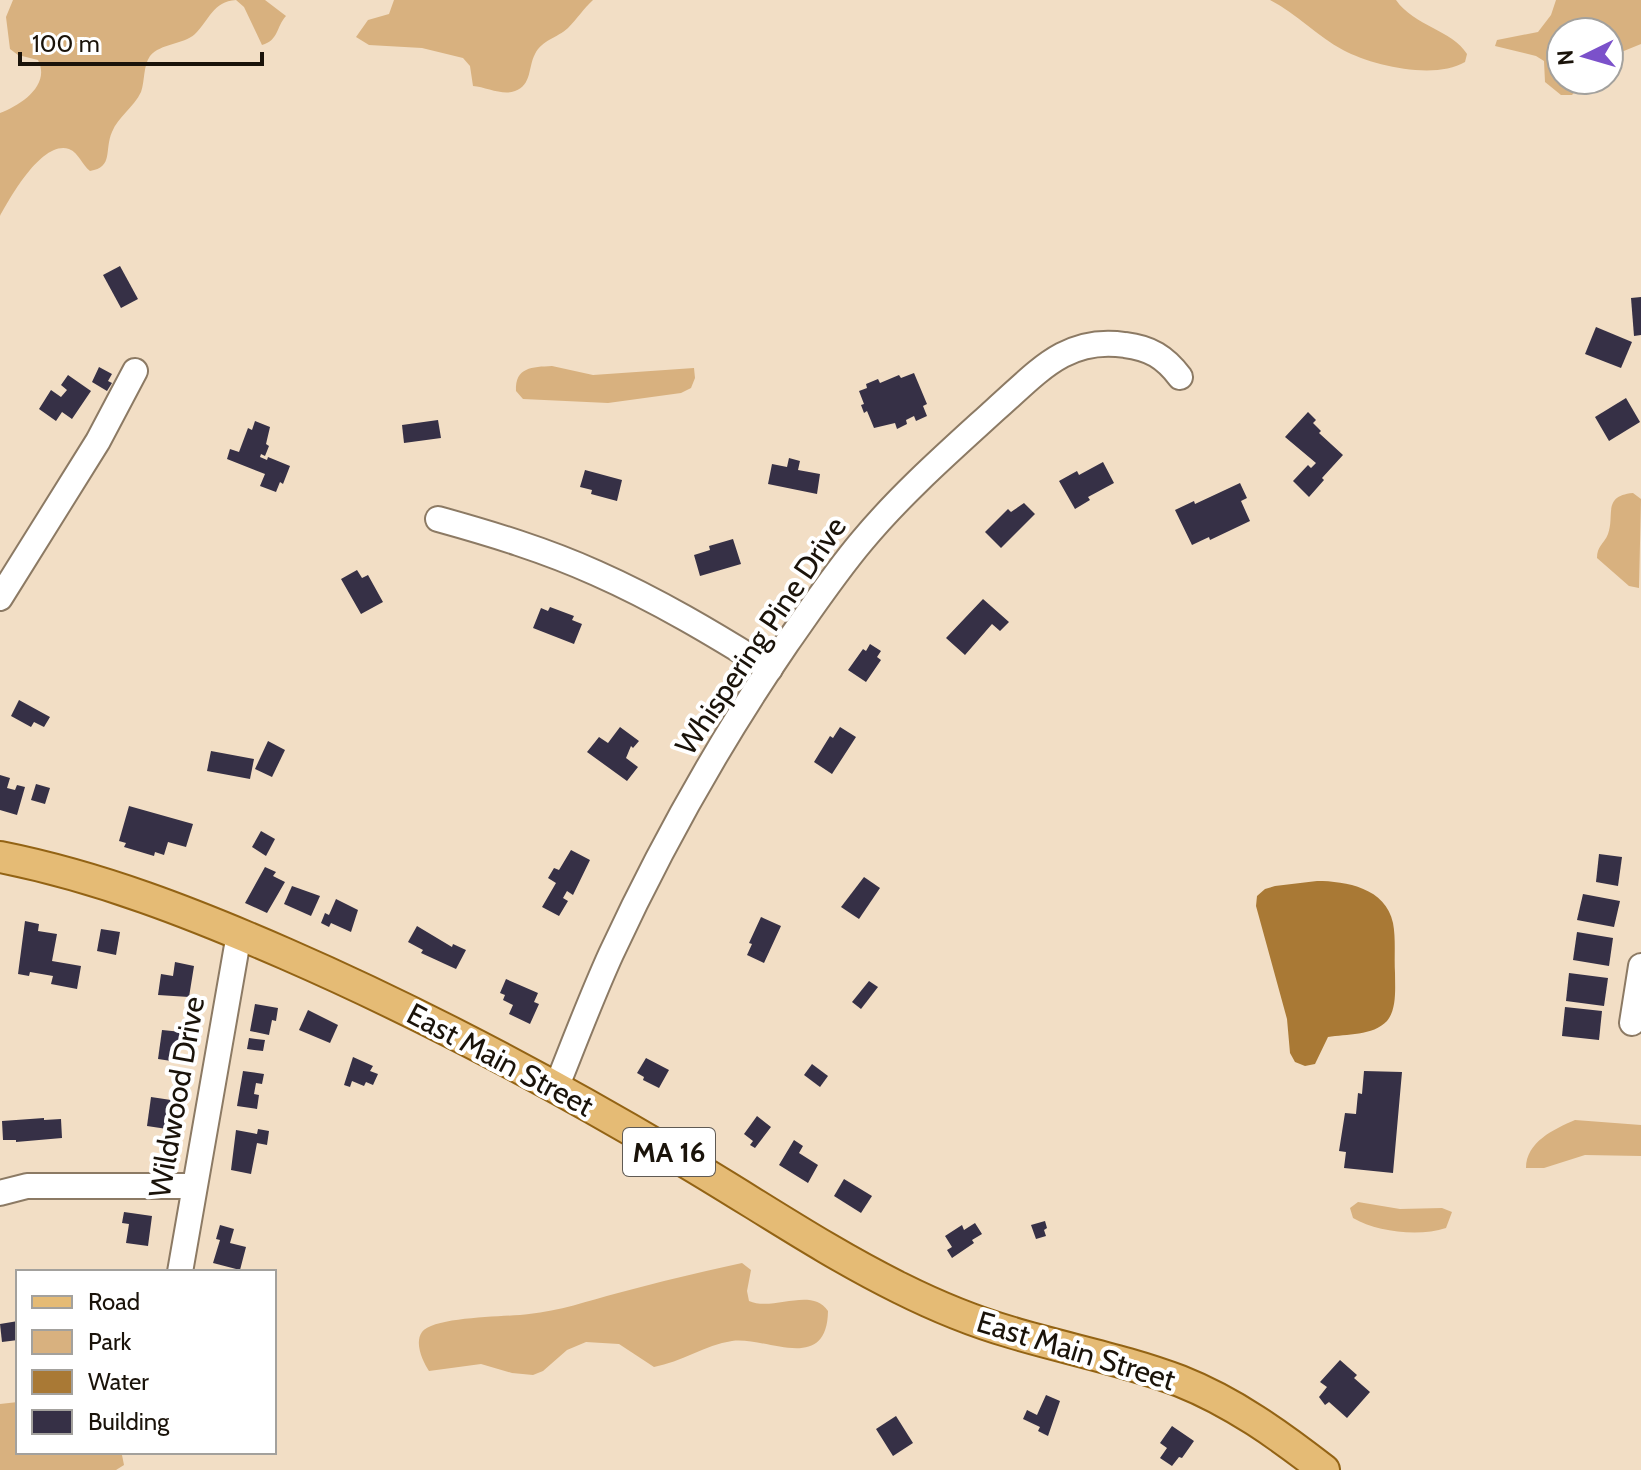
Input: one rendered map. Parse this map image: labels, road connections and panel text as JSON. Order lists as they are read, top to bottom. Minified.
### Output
{"streets":{"main road":["East Main Street","MA 16"],"street":["Whispering Pine Drive","Wildwood Drive"]},"crossings":[["Whispering Pine Drive","East Main Street"],["East Main Street","Wildwood Drive"]],"legend":["Road","Park","Water","Building"],"scale_bar":"100 m","north":"left"}
